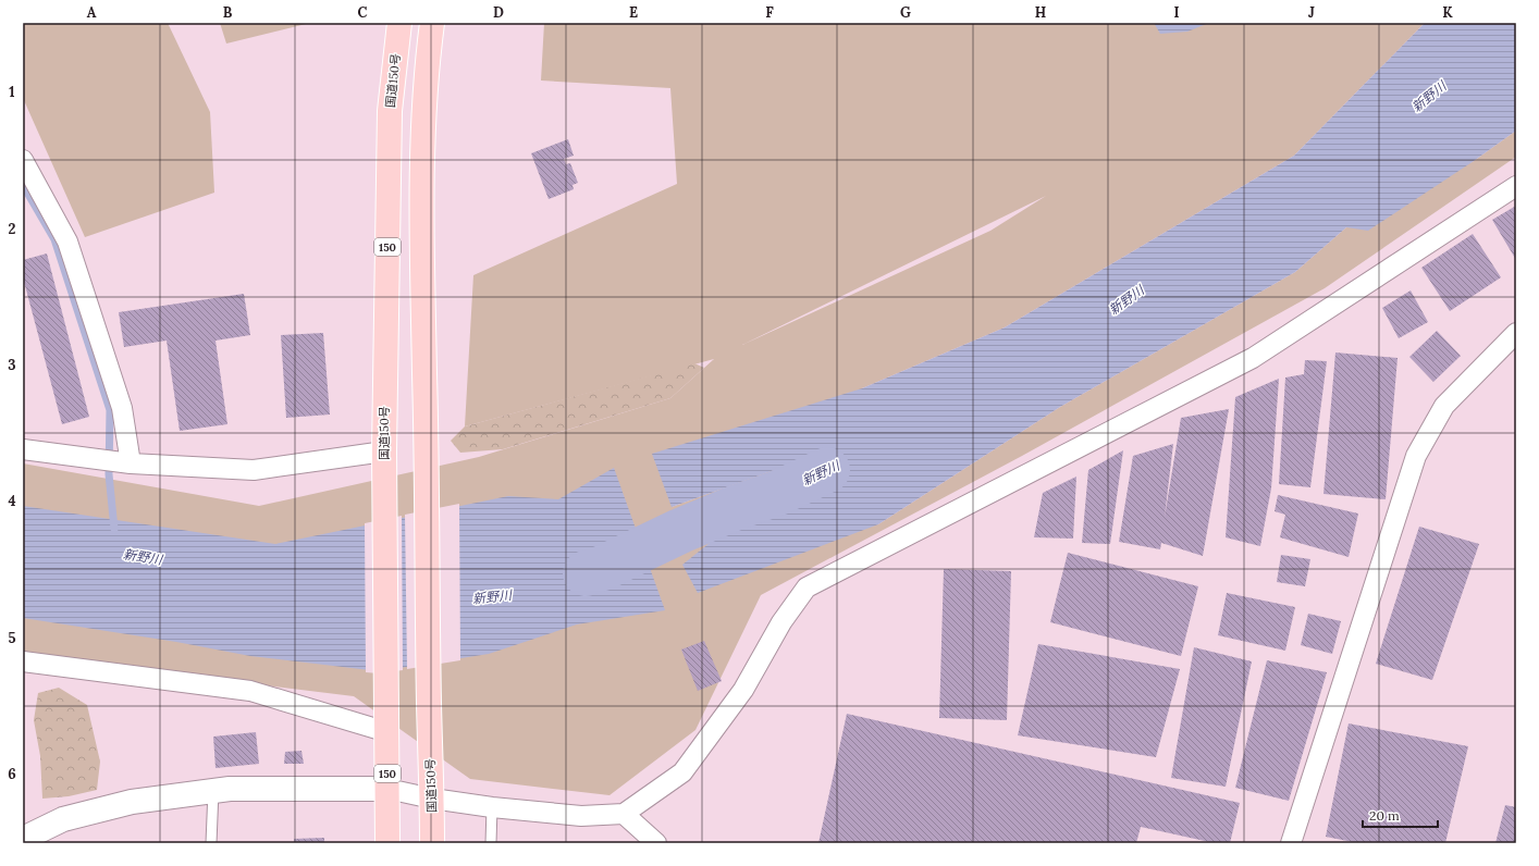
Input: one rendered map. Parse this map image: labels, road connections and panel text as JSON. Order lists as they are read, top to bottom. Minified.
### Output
{"streets":{"highway":["国道150号","150"]},"water":["新野川"],"scale_bar":"20 m","grid":{"columns":["A","B","C","D","E","F","G","H","I","J","K"],"rows":["1","2","3","4","5","6"]}}
